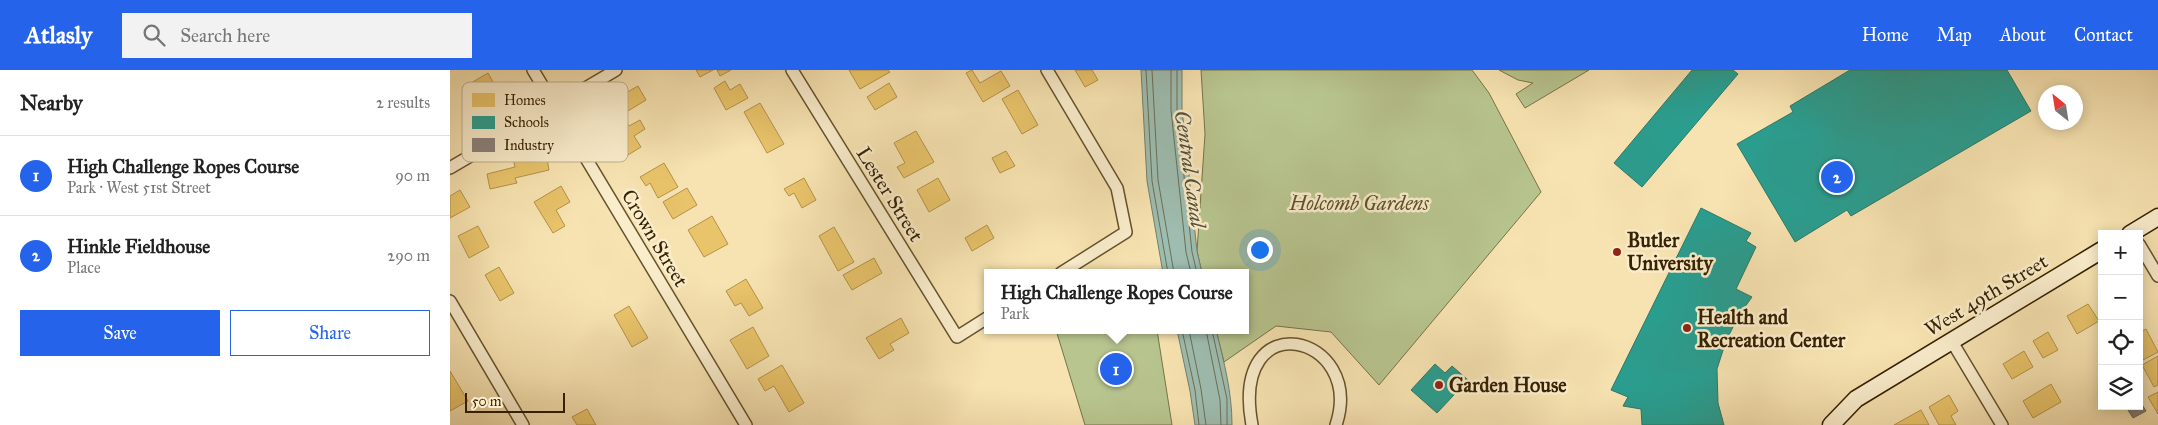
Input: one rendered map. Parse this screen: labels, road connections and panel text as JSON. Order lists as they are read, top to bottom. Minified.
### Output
{"streets":{"street":["Lester Street","Crown Street","West 49th Street"]},"water":["Central Canal"],"parks":["Holcomb Gardens"],"places":["Butler University","Health and Recreation Center","Garden House"],"legend":["Homes","Schools","Industry"],"scale_bar":"50 m","north":"top left","page":{"header":"Atlasly","search":"Search here","nav":["Home","Map","About","Contact"],"heading":["Nearby","2 results"],"list":[{"mark":"1","name":"High Challenge Ropes Course","note":"Park · West 51st Street","value":"90 m"},{"mark":"2","name":"Hinkle Fieldhouse","note":"Place","value":"290 m"}],"pins":["2","1"],"map_buttons":["+","−"],"popup":["High Challenge Ropes Course","Park"],"buttons":["Save","Share"],"scale":"50 m"}}
